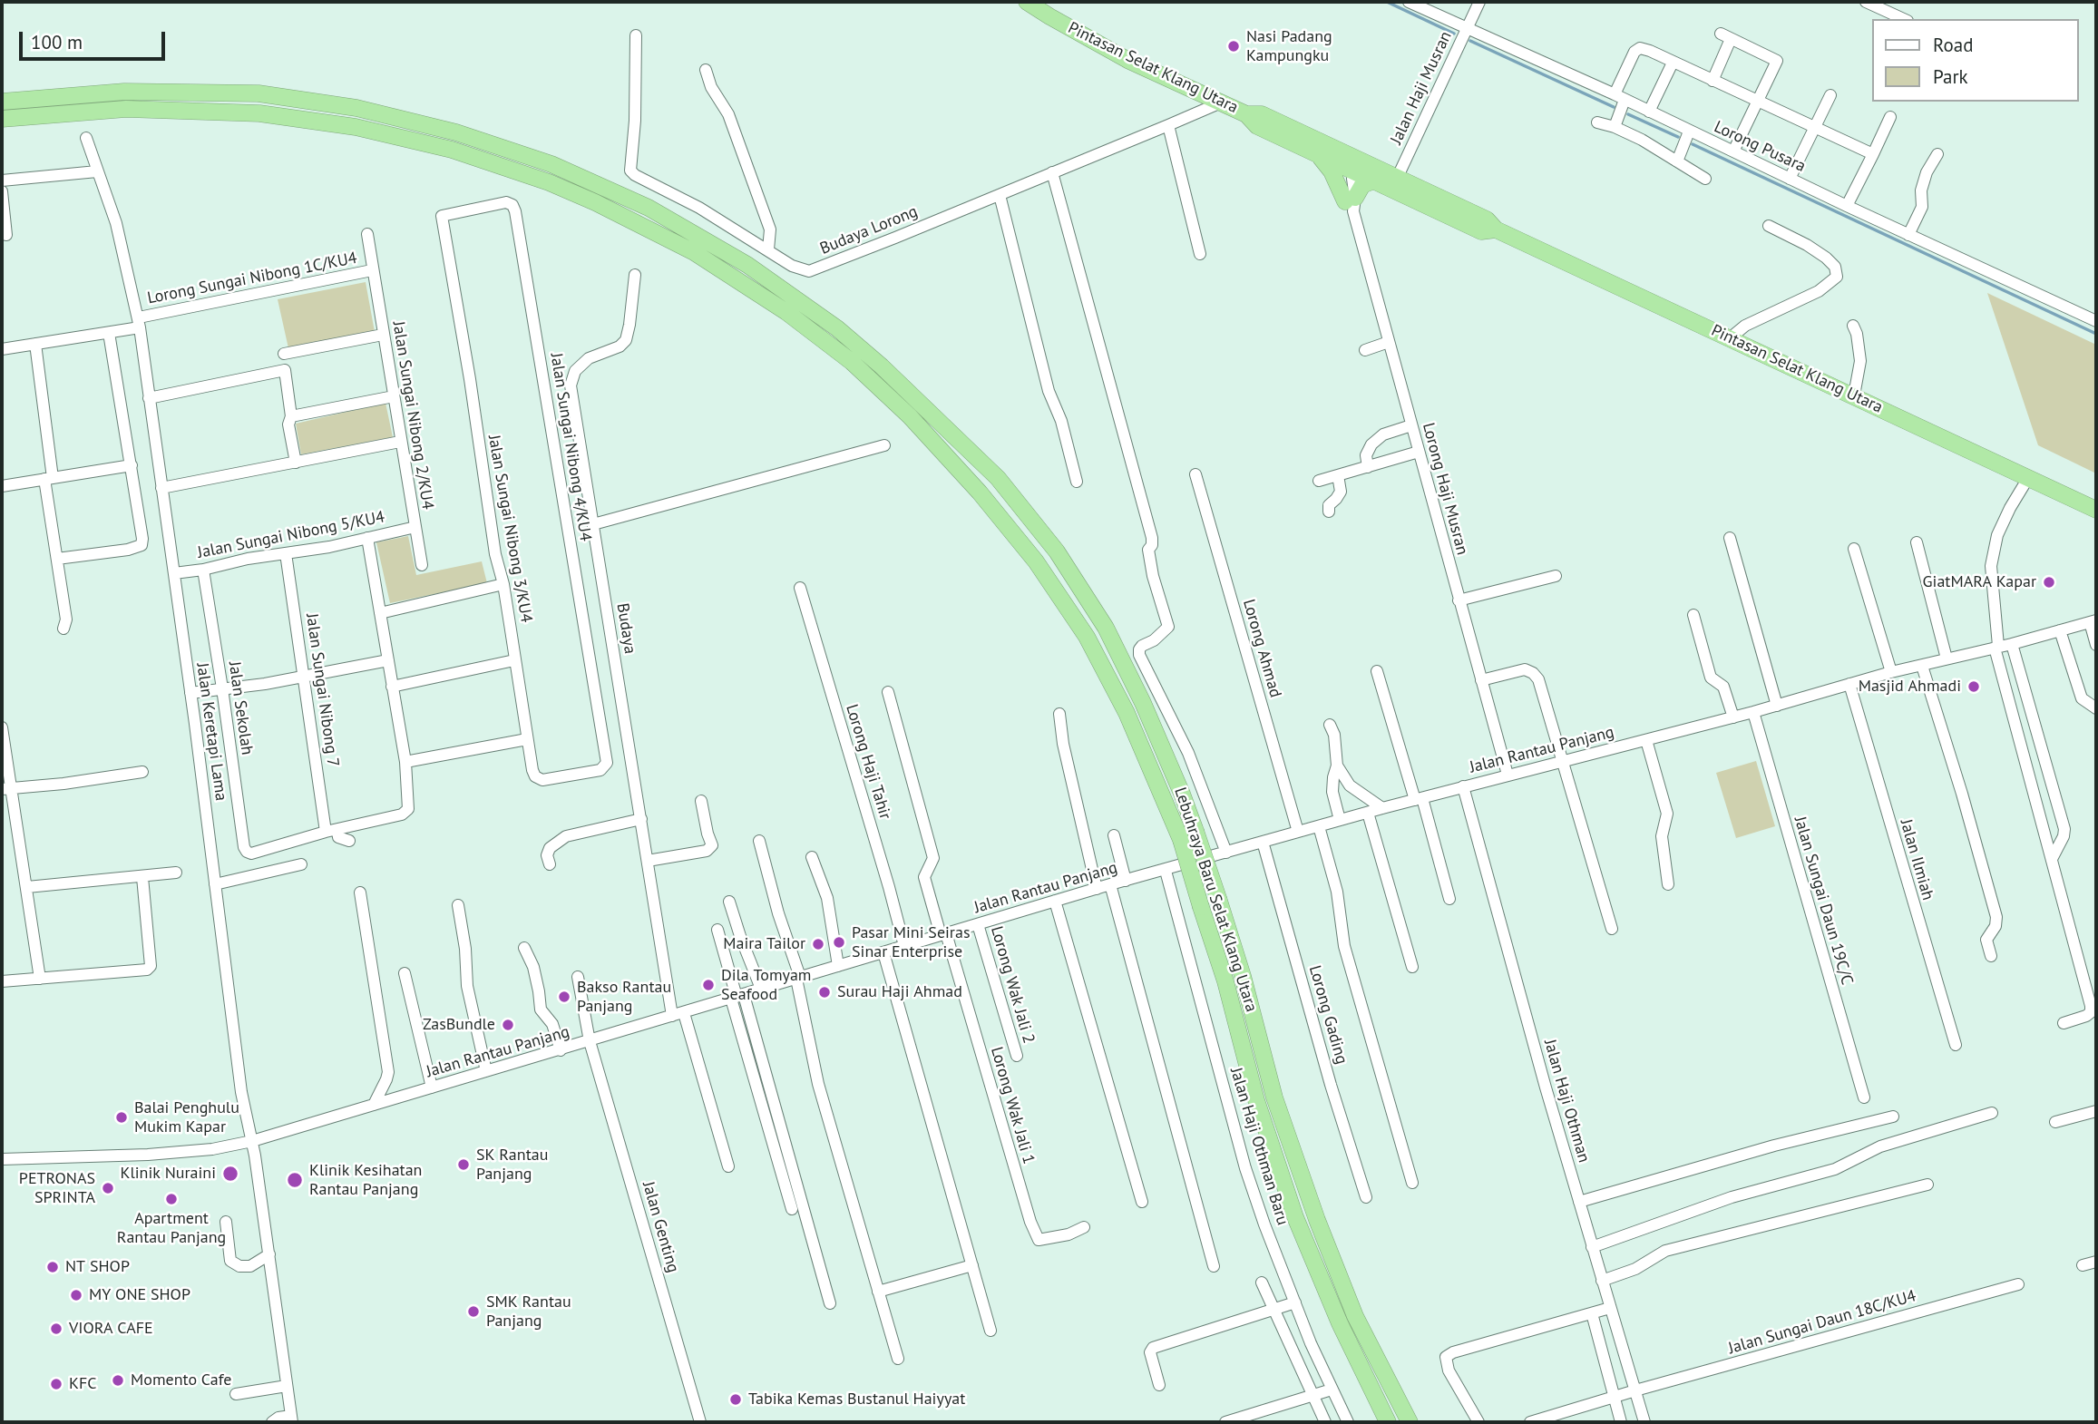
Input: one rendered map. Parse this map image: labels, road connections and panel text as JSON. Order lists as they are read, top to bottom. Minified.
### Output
{"streets":{"highway":["Pintasan Selat Klang Utara","Lebuhraya Baru Selat Klang Utara"],"street":["Jalan Haji Musran","Lorong Pusara","Budaya Lorong","Lorong Sungai Nibong 1C/KU4","Jalan Sungai Nibong 2/KU4","Jalan Sungai Nibong 4/KU4","Lorong Haji Musran","Jalan Sungai Nibong 3/KU4","Jalan Sungai Nibong 5/KU4","Budaya","Lorong Ahmad","Jalan Sungai Nibong 7","Jalan Sekolah","Jalan Keretapi Lama","Jalan Rantau Panjang","Lorong Haji Tahir","Jalan Ilmiah","Jalan Sungai Daun 19C/C","Lorong Wak Jali 2","Lorong Gading","Jalan Haji Othman","Lorong Wak Jali 1","Jalan Haji Othman Baru","Jalan Genting","Jalan Sungai Daun 18C/KU4"]},"crossings":[["Pintasan Selat Klang Utara","Jalan Haji Musran"],["Pintasan Selat Klang Utara","Budaya Lorong"],["Pintasan Selat Klang Utara","Lorong Haji Musran"],["Jalan Haji Musran","Lorong Pusara"],["Lorong Sungai Nibong 1C/KU4","Jalan Sungai Nibong 2/KU4"],["Lorong Sungai Nibong 1C/KU4","Jalan Keretapi Lama"],["Jalan Sungai Nibong 2/KU4","Jalan Sungai Nibong 5/KU4"],["Jalan Sungai Nibong 4/KU4","Jalan Sungai Nibong 3/KU4"],["Lorong Haji Musran","Jalan Rantau Panjang"],["Jalan Sungai Nibong 5/KU4","Jalan Sungai Nibong 7"],["Jalan Sungai Nibong 5/KU4","Jalan Sekolah"],["Jalan Sungai Nibong 5/KU4","Jalan Keretapi Lama"],["Budaya","Jalan Rantau Panjang"],["Lorong Ahmad","Jalan Rantau Panjang"],["Jalan Sungai Nibong 7","Jalan Sekolah"],["Jalan Keretapi Lama","Jalan Rantau Panjang"],["Jalan Rantau Panjang","Lorong Haji Tahir"],["Jalan Rantau Panjang","Jalan Ilmiah"],["Jalan Rantau Panjang","Jalan Sungai Daun 19C/C"],["Jalan Rantau Panjang","Lorong Wak Jali 2"],["Jalan Rantau Panjang","Lorong Gading"],["Jalan Rantau Panjang","Jalan Haji Othman"],["Jalan Rantau Panjang","Lorong Wak Jali 1"],["Jalan Rantau Panjang","Jalan Haji Othman Baru"],["Jalan Rantau Panjang","Jalan Genting"],["Jalan Haji Othman","Jalan Sungai Daun 18C/KU4"]],"places":["Nasi Padang Kampungku","GiatMARA Kapar","Masjid Ahmadi","Pasar Mini Seiras Sinar Enterprise","Maira Tailor","Dila Tomyam Seafood","Surau Haji Ahmad","Bakso Rantau Panjang","ZasBundle","Balai Penghulu Mukim Kapar","SK Rantau Panjang","Klinik Nuraini","Klinik Kesihatan Rantau Panjang","PETRONAS SPRINTA","Apartment Rantau Panjang","NT SHOP","MY ONE SHOP","SMK Rantau Panjang","VIORA CAFE","Momento Cafe","KFC","Tabika Kemas Bustanul Haiyyat"],"legend":["Road","Park"],"scale_bar":"100 m"}
